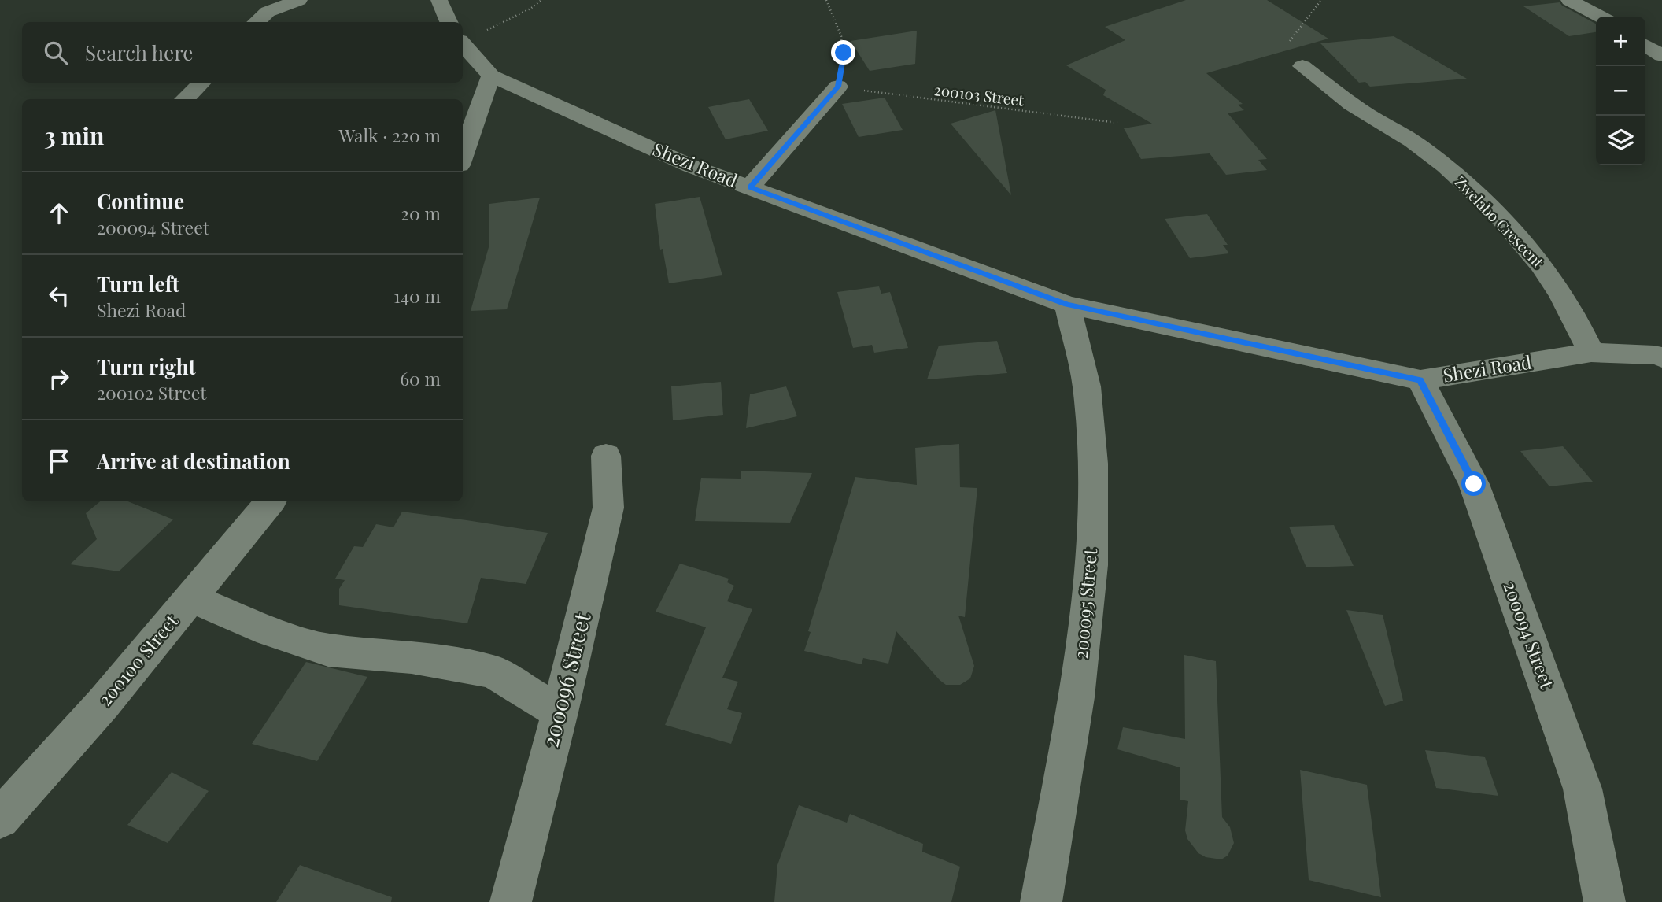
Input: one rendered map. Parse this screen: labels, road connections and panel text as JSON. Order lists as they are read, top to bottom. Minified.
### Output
{"streets":{"street":["Shezi Road","Zwelabo Crescent","200095 Street","200094 Street","200100 Street","200096 Street"],"path":["200103 Street"]},"crossings":[["Shezi Road","Zwelabo Crescent"],["Shezi Road","200095 Street"],["Shezi Road","200094 Street"]],"page":{"map_buttons":["+","−"],"search":"Search here","heading":["3 min","Walk · 220 m"],"list":[["Continue","200094 Street","20 m"],["Turn left","Shezi Road","140 m"],["Turn right","200102 Street","60 m"],"Arrive at destination"]}}
